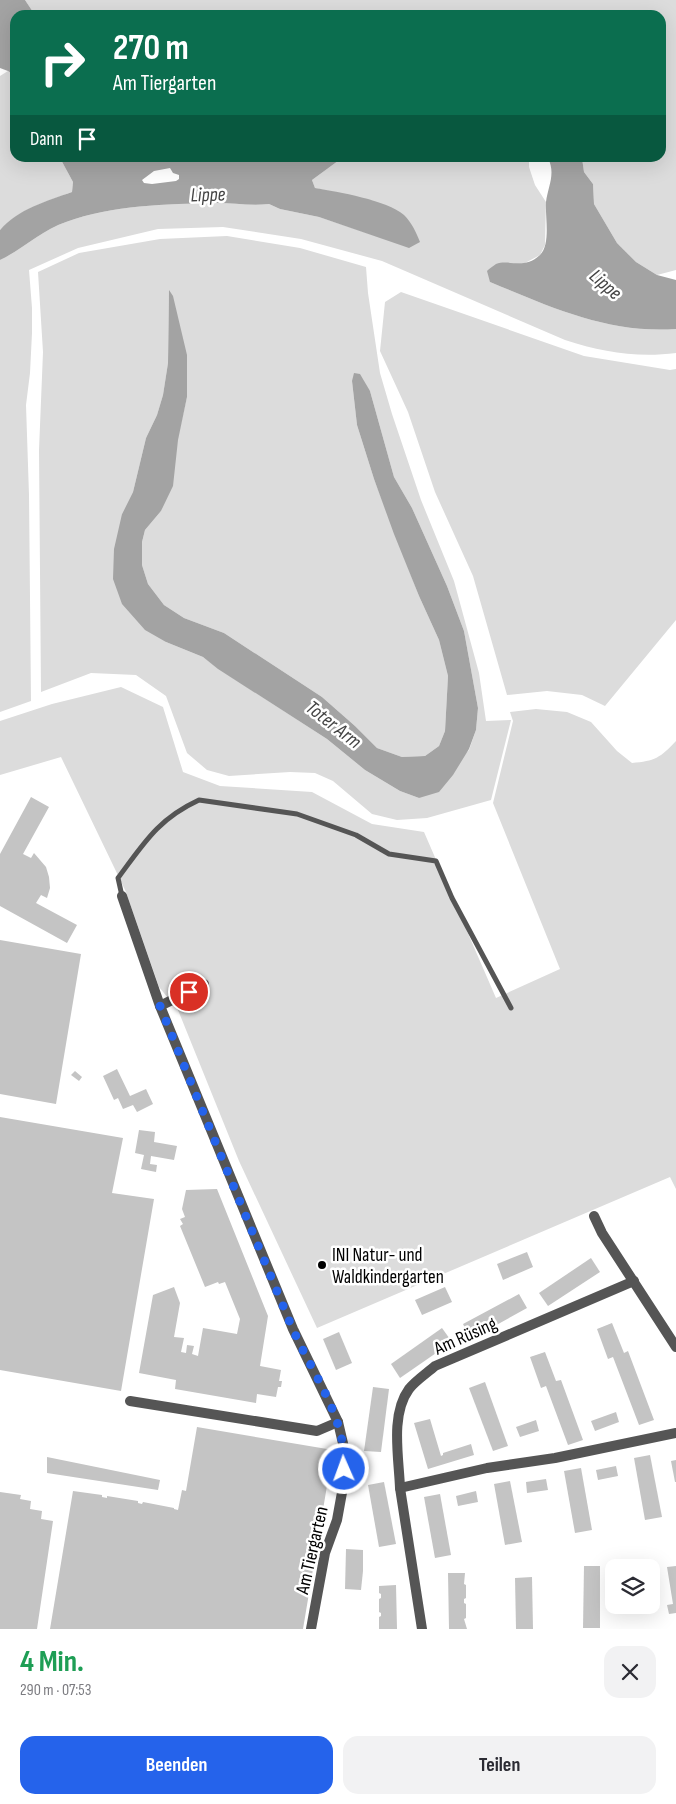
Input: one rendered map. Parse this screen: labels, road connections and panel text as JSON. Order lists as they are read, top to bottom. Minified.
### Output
{"streets":{"street":["Am Rüsing","Am Tiergarten"]},"water":["Lippe","Toter Arm"],"places":["INI Natur- und Waldkindergarten"],"page":{"turn":["270 m","Am Tiergarten"],"then":"Dann","heading":["4 Min.","290 m · 07:53"],"buttons":["Beenden","Teilen"]}}
